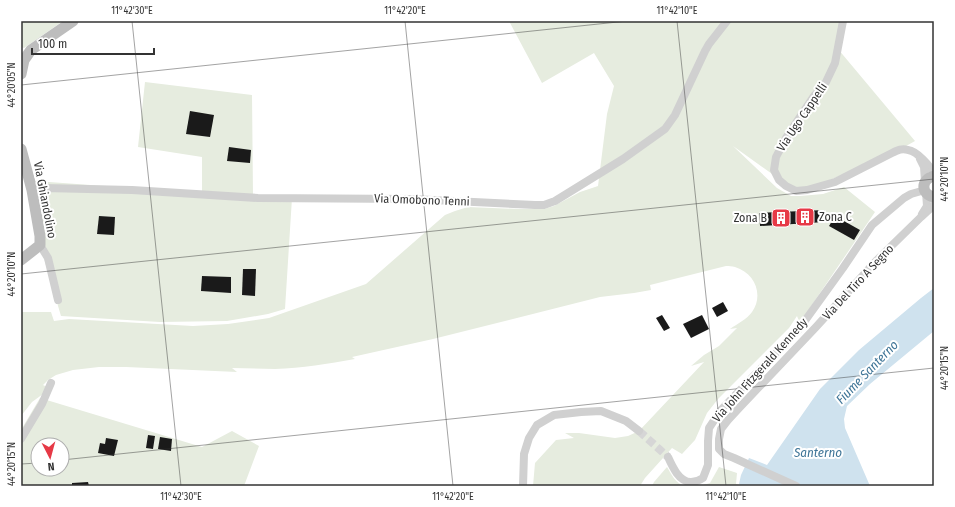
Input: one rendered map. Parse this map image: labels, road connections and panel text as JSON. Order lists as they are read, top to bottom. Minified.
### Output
{"streets":{"street":["Via Ugo Cappelli","Via Ghiandolino","Via Omobono Tenni","Via Del Tiro A Segno","Via John Fitzgerald Kennedy"]},"crossings":[["Via Ugo Cappelli","Via Del Tiro A Segno"],["Via Ugo Cappelli","Via John Fitzgerald Kennedy"],["Via Ghiandolino","Via Omobono Tenni"],["Via Del Tiro A Segno","Via John Fitzgerald Kennedy"]],"water":["Fiume Santerno","Santerno"],"places":{"building":["Zona C","Zona B"]},"scale_bar":"100 m","north":"bottom","coordinates":["11°42'30\"E","11°42'20\"E","11°42'10\"E","44°20'05\"N","44°20'10\"N","44°20'15\"N"]}
